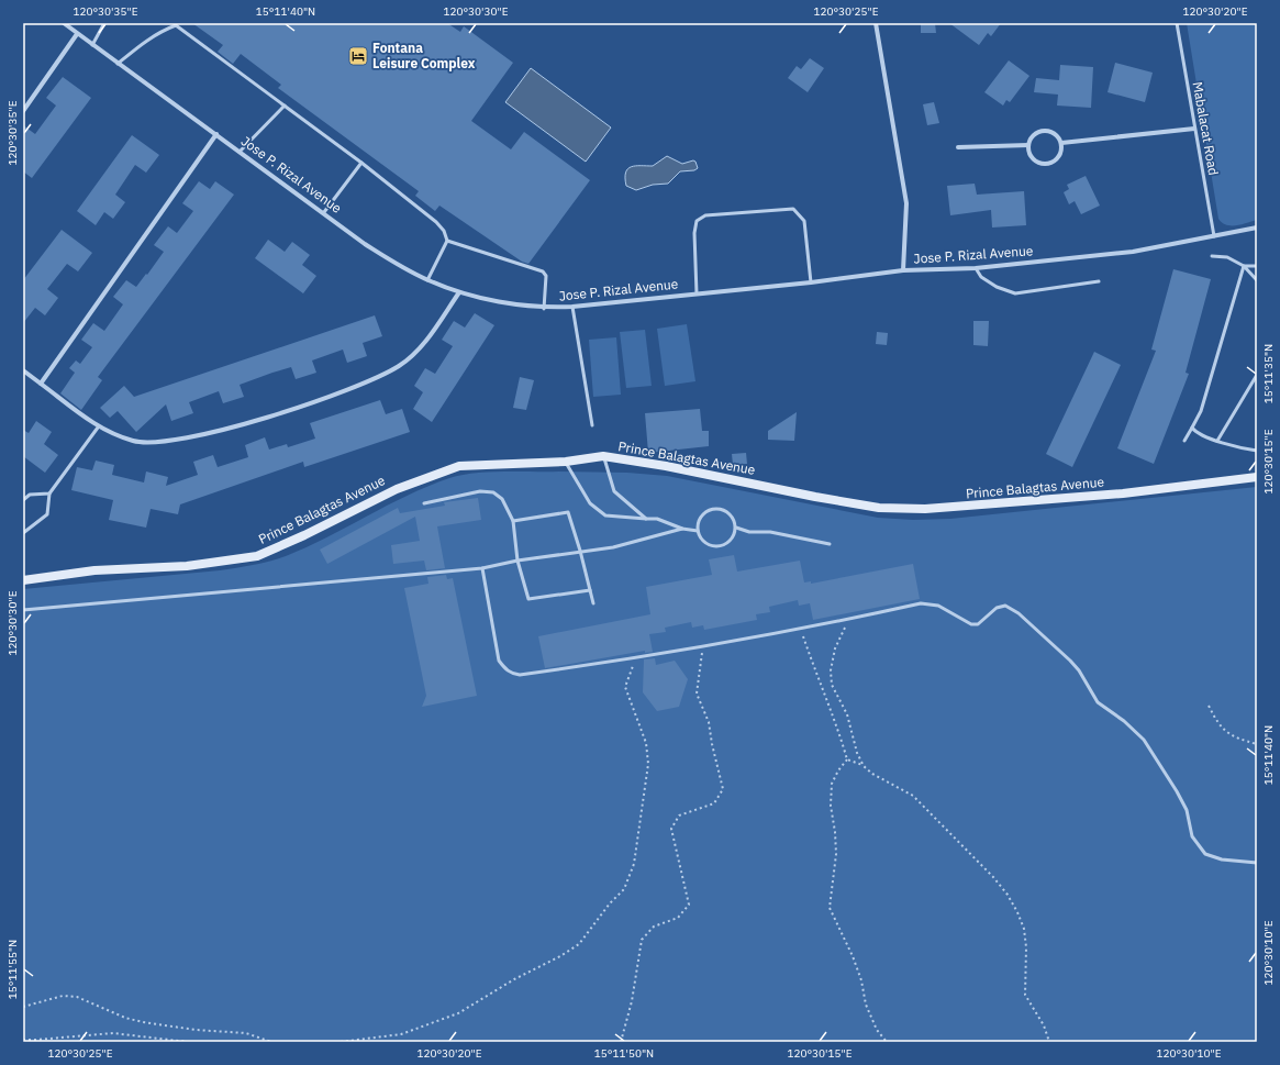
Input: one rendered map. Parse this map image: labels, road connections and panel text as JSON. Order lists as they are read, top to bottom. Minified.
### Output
{"streets":{"main road":["Prince Balagtas Avenue"],"street":["Jose P. Rizal Avenue"],"lane":["Mabalacat Road"]},"crossings":[["Mabalacat Road","Jose P. Rizal Avenue"]],"places":{"hotel":["Fontana Leisure Complex"]},"coordinates":["120°30'35\"E","15°11'40\"N","120°30'30\"E","120°30'25\"E","120°30'20\"E","15°11'35\"N","120°30'15\"E","120°30'10\"E","15°11'55\"N","15°11'50\"N"]}
